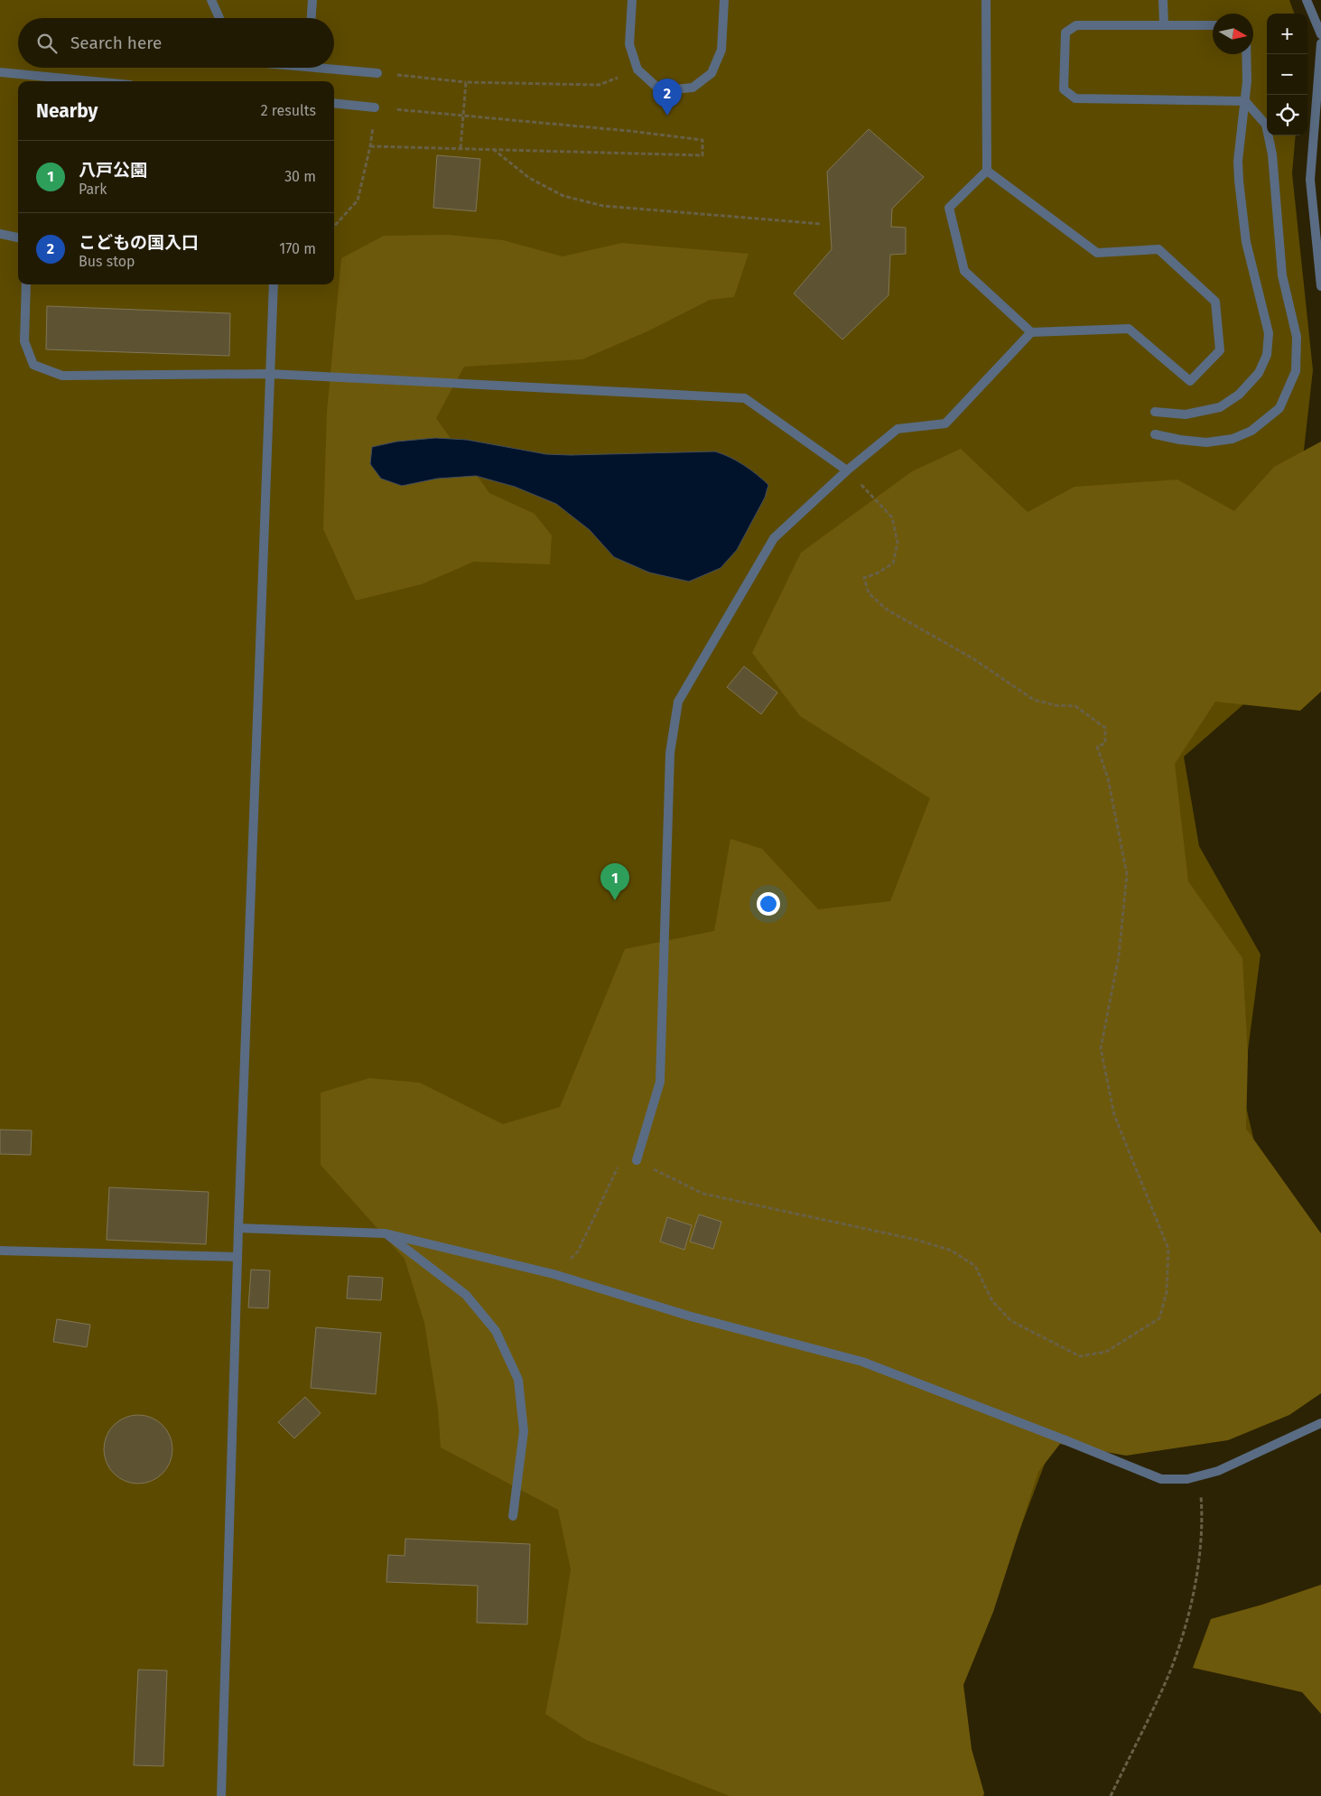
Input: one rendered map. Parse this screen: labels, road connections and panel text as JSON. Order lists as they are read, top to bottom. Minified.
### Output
{"north":"right","page":{"map_buttons":["+","−"],"search":"Search here","pins":["2","1"],"heading":["Nearby","2 results"],"list":[{"mark":"1","name":"八戸公園","note":"Park","value":"30 m"},{"mark":"2","name":"こどもの国入口","note":"Bus stop","value":"170 m"}]}}
